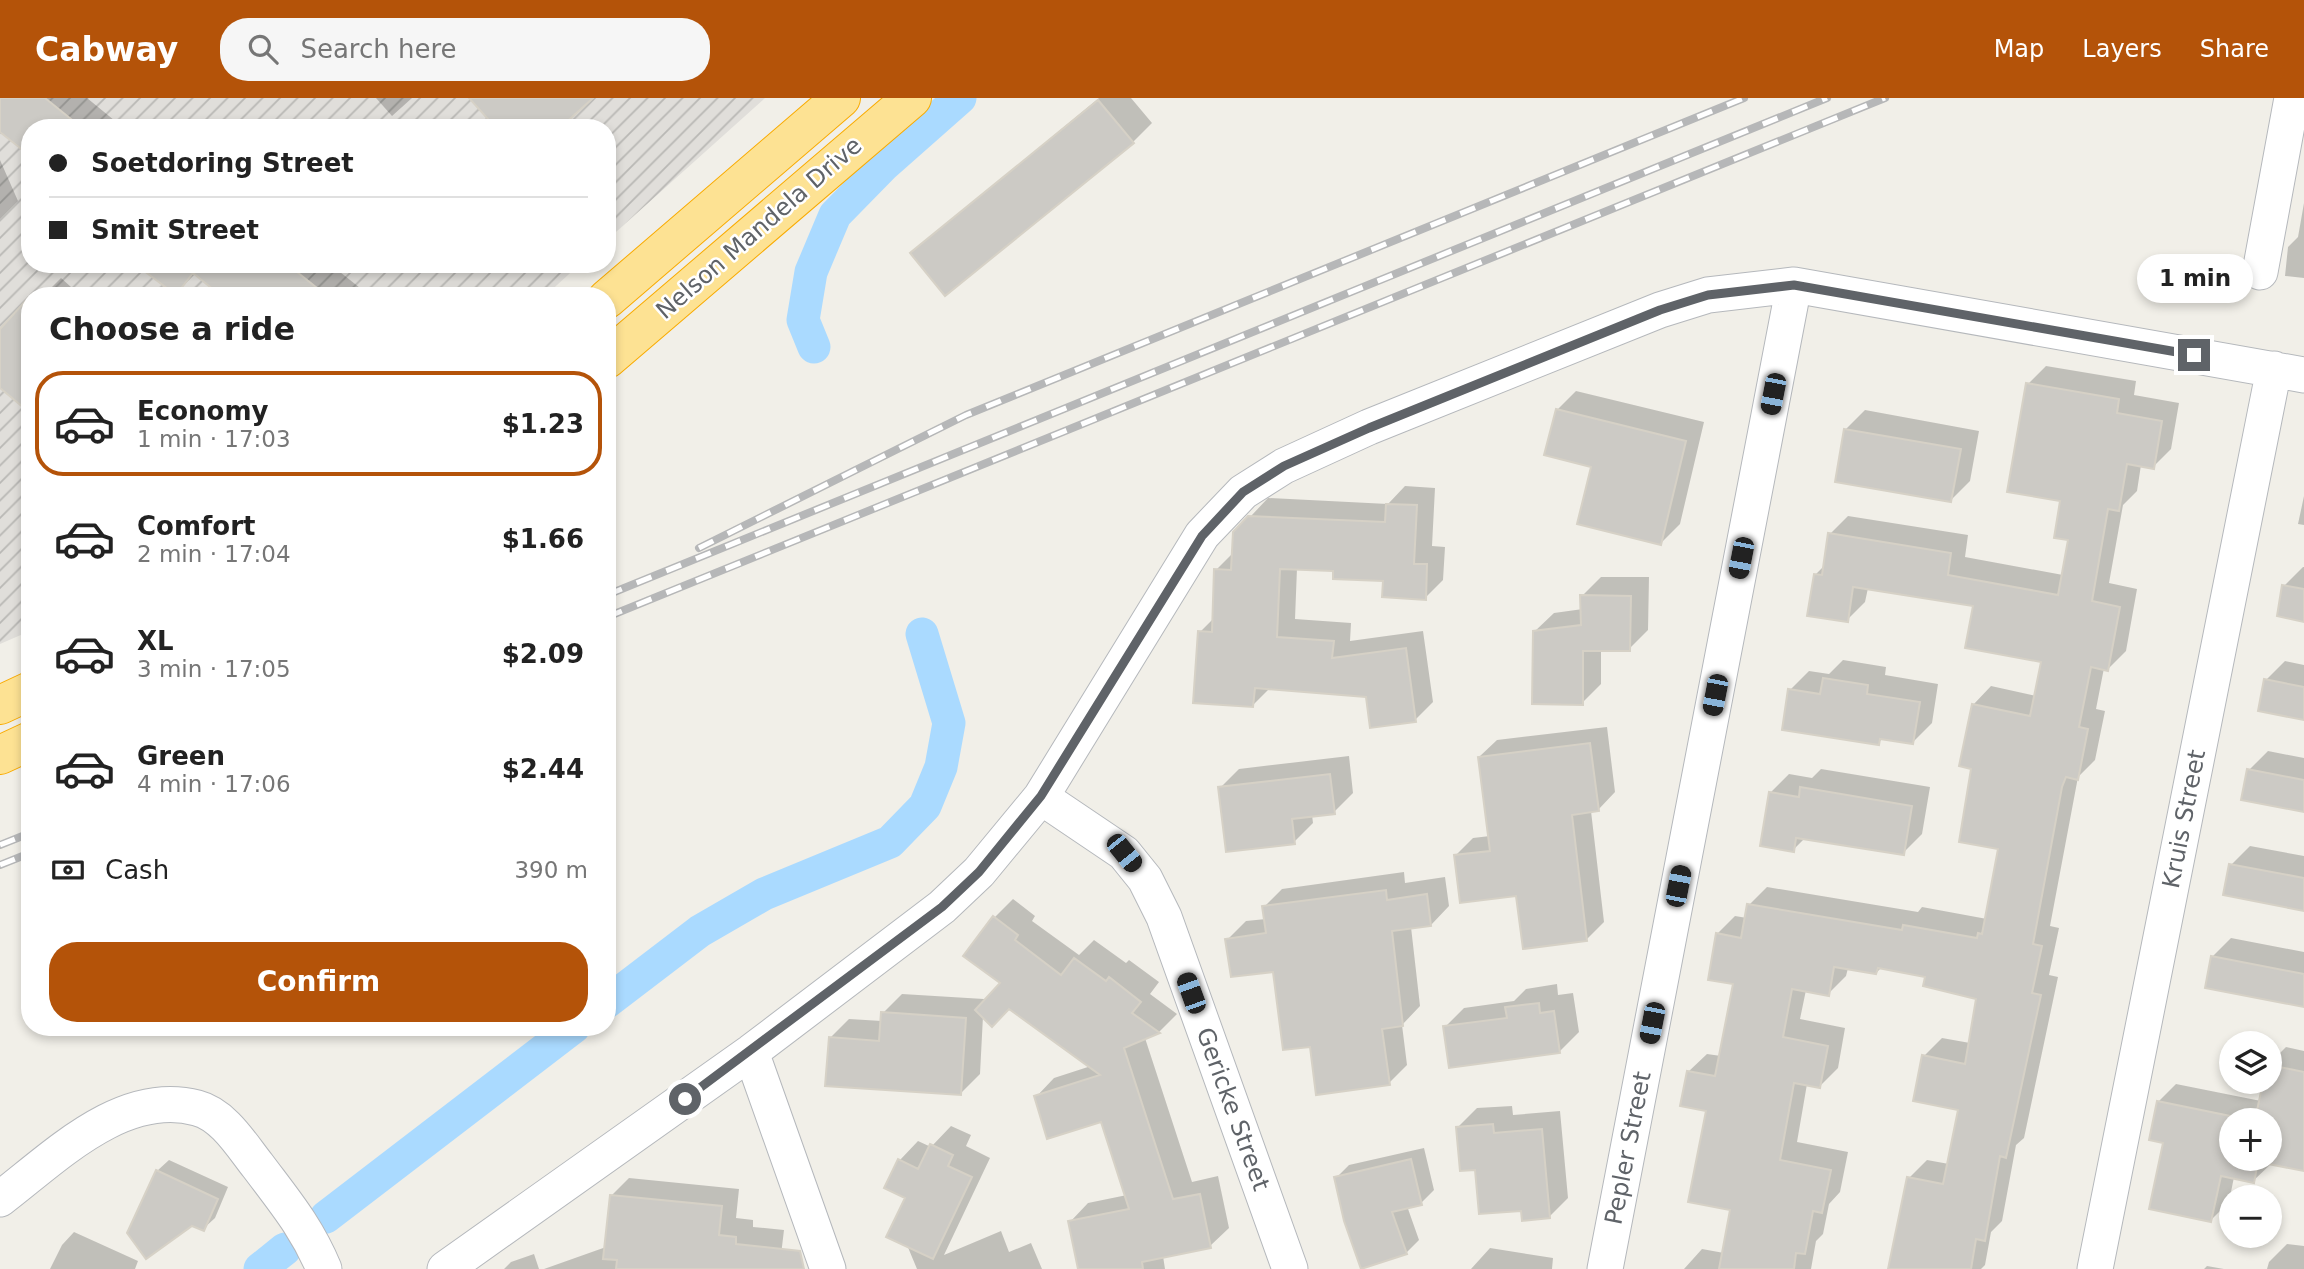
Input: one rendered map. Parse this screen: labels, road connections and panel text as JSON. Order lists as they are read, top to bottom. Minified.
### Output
{"streets":{"highway":["Nelson Mandela Drive"],"street":["Kruis Street","Gericke Street","Pepler Street"]},"page":{"header":"Cabway","search":"Search here","nav":["Map","Layers","Share"],"banner":["Soetdoring Street","Smit Street"],"bubble":"1 min","heading":"Choose a ride","list":[{"name":"Economy","note":"1 min · 17:03","value":"$1.23"},{"name":"Comfort","note":"2 min · 17:04","value":"$1.66"},{"name":"XL","note":"3 min · 17:05","value":"$2.09"},{"name":"Green","note":"4 min · 17:06","value":"$2.44"}],"pay":["Cash","390 m"],"buttons":"Confirm","map_buttons":["+","−"]}}
